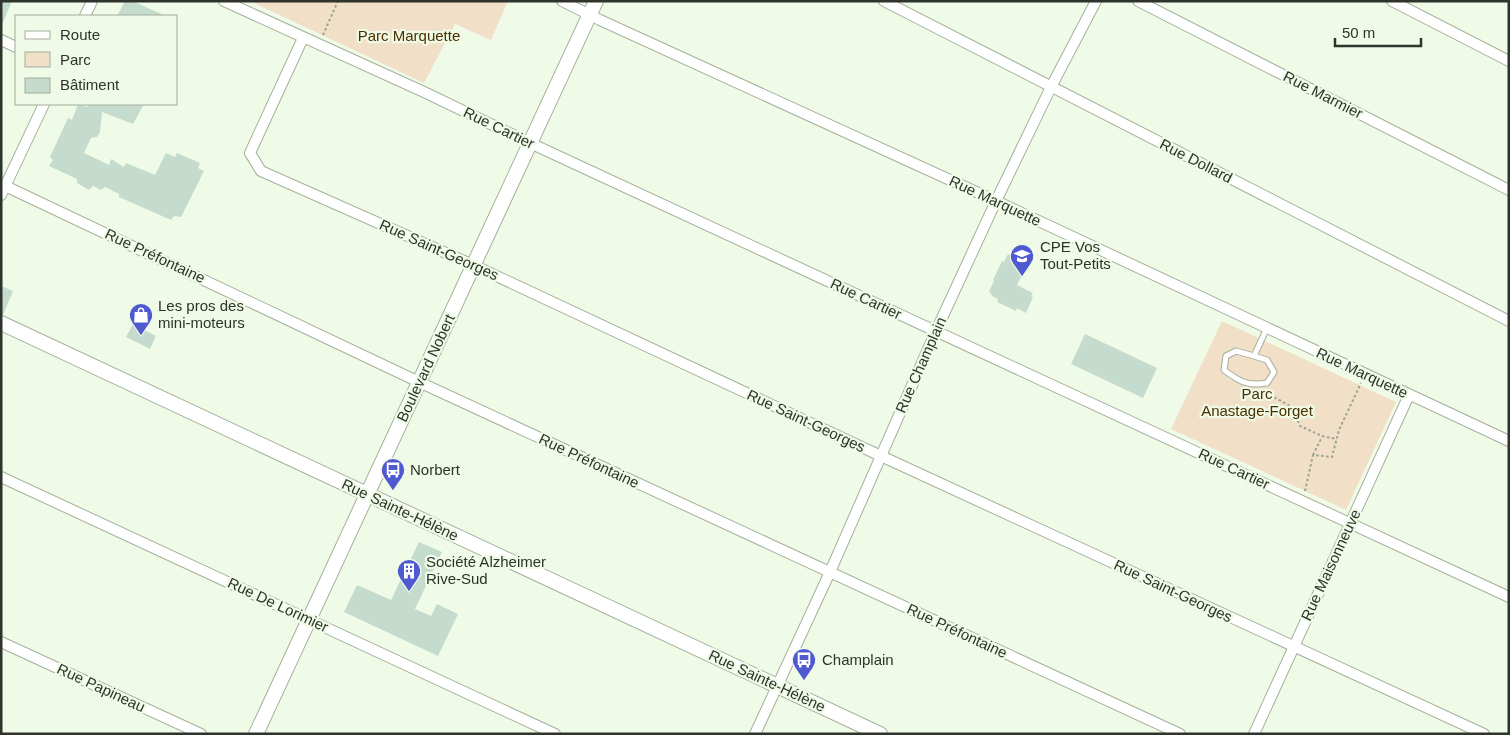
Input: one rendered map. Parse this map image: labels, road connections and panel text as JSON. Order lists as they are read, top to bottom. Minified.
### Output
{"streets":{"street":["Rue Marmier","Rue Cartier","Rue Dollard","Rue Marquette","Rue Saint-Georges","Rue Préfontaine","Rue Champlain","Boulevard Nobert","Rue Sainte-Hélène","Rue Maisonneuve","Rue De Lorimier","Rue Papineau"]},"crossings":[["Rue Cartier","Rue Saint-Georges"],["Rue Cartier","Rue Champlain"],["Rue Cartier","Boulevard Nobert"],["Rue Cartier","Rue Maisonneuve"],["Rue Dollard","Rue Champlain"],["Rue Marquette","Rue Champlain"],["Rue Marquette","Boulevard Nobert"],["Rue Marquette","Rue Maisonneuve"],["Rue Saint-Georges","Rue Champlain"],["Rue Saint-Georges","Boulevard Nobert"],["Rue Saint-Georges","Rue Maisonneuve"],["Rue Préfontaine","Rue Champlain"],["Rue Préfontaine","Boulevard Nobert"],["Rue Champlain","Rue Sainte-Hélène"],["Boulevard Nobert","Rue Sainte-Hélène"],["Boulevard Nobert","Rue De Lorimier"]],"parks":["Parc Marquette","Parc Anastage-Forget"],"places":{"school or university":["CPE Vos Tout-Petits"],"shop":["Les pros des mini-moteurs"],"bus stop":["Norbert","Champlain"],"building":["Société Alzheimer Rive-Sud"]},"legend":["Route","Parc","Bâtiment"],"scale_bar":"50 m"}
